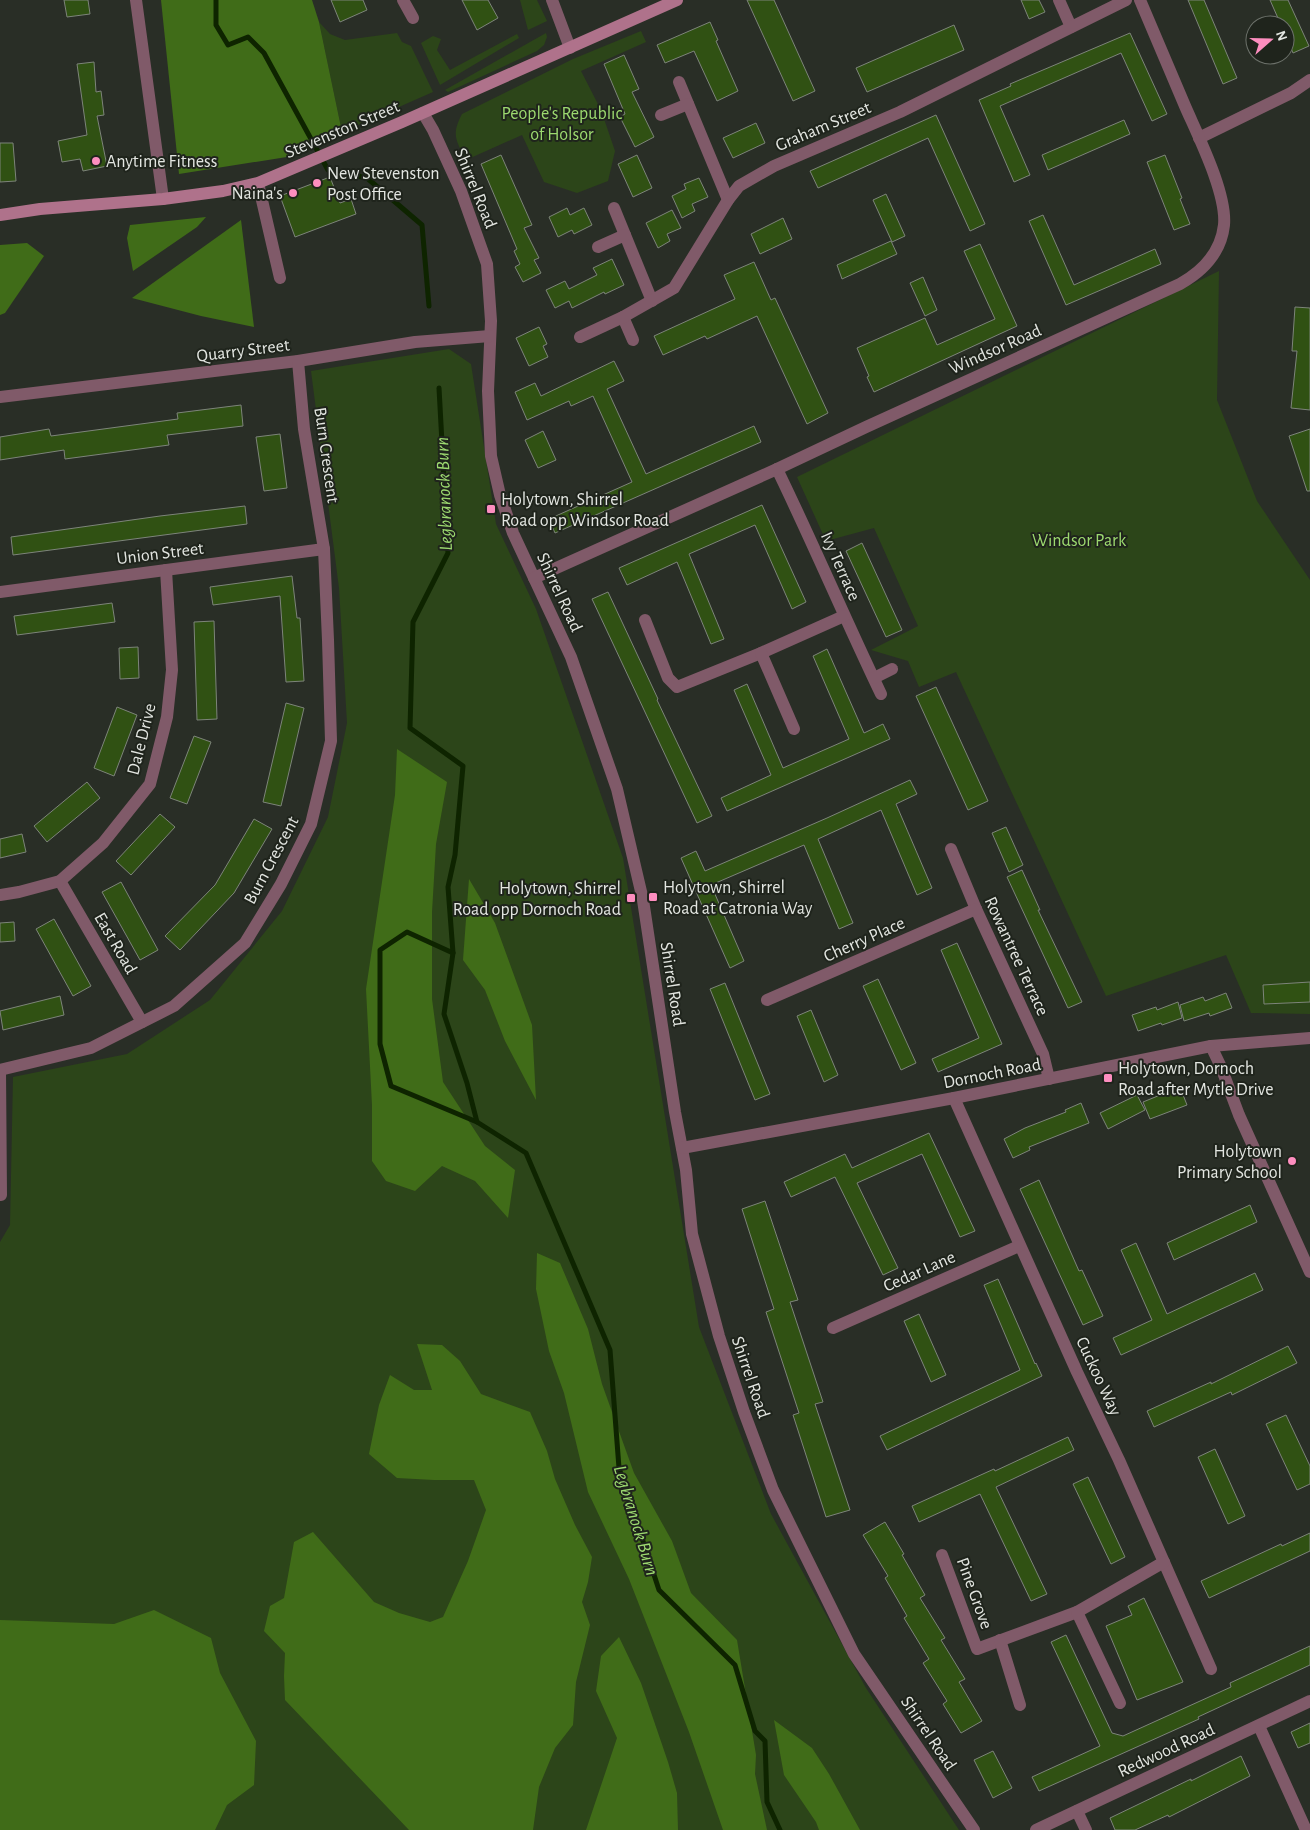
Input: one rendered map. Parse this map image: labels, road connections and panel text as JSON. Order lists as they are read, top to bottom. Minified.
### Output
{"streets":{"main road":["Stevenston Street"],"street":["Graham Street","Shirrel Road","Windsor Road","Quarry Street","Burn Crescent","Union Street","Ivy Terrace","Dale Drive","Cherry Place","East Road","Rowantree Terrace","Dornoch Road","Cedar Lane","Cuckoo Way","Pine Grove","Redwood Road"]},"crossings":[["Stevenston Street","Shirrel Road"],["Shirrel Road","Windsor Road"],["Shirrel Road","Quarry Street"],["Shirrel Road","Dornoch Road"],["Windsor Road","Ivy Terrace"],["Quarry Street","Burn Crescent"],["Burn Crescent","Union Street"],["Burn Crescent","East Road"],["Union Street","Dale Drive"],["Dale Drive","East Road"],["Cherry Place","Rowantree Terrace"],["Rowantree Terrace","Dornoch Road"],["Dornoch Road","Cuckoo Way"],["Cedar Lane","Cuckoo Way"],["Cuckoo Way","Pine Grove"]],"water":["Legbranock Burn"],"parks":["People's Republic of Holsor","Windsor Park"],"places":{"other":["Anytime Fitness","New Stevenston Post Office","Naina's","Holytown Primary School"],"transit":["Holytown, Shirrel Road opp Windsor Road","Holytown, Shirrel Road at Catronia Way","Holytown, Shirrel Road opp Dornoch Road","Holytown, Dornoch Road after Mytle Drive"]},"north":"right"}
